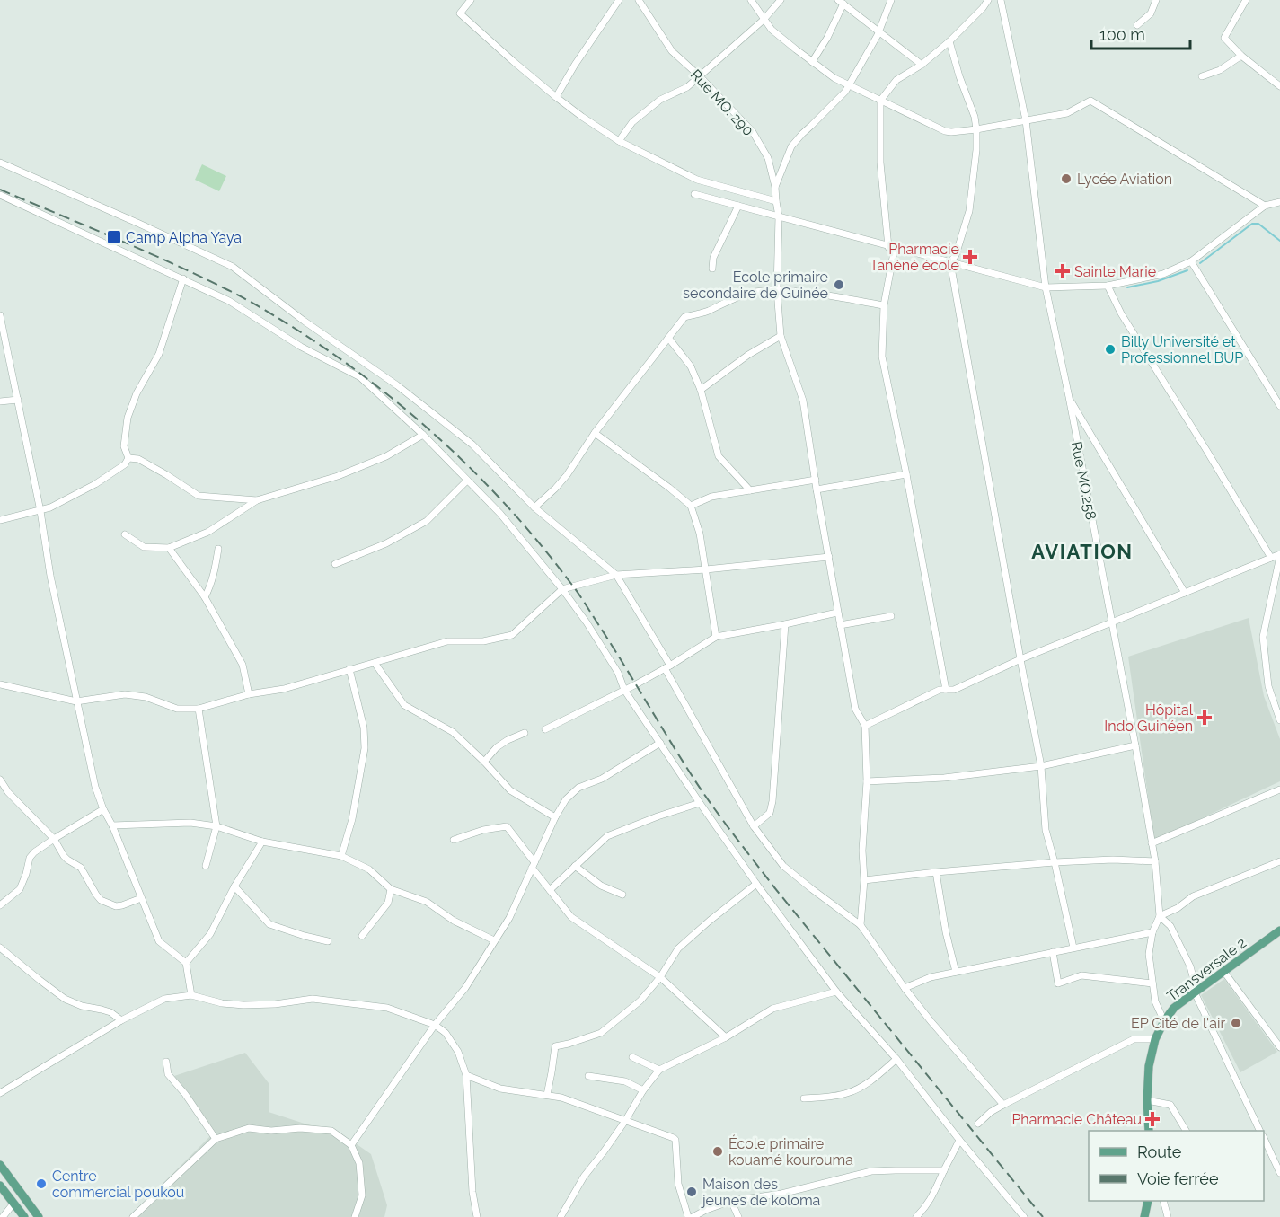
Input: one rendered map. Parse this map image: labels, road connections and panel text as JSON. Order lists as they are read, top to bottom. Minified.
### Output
{"streets":{"main road":["Transversale 2"],"street":["Rue MO. 290","Rue MO.258"]},"crossings":[["Rue MO.258","Transversale 2"]],"districts":["AVIATION"],"places":{"other":["Lycée Aviation","Ecole primaire secondaire de Guinée","Billy Université et Professionnel BUP","EP Cité de l'air","École primaire kouamé kourouma","Centre commercial poukou","Maison des jeunes de koloma"],"transit":["Camp Alpha Yaya"],"health":["Pharmacie Tanènè école","Sainte Marie","Hôpital Indo Guinéen","Pharmacie Château"]},"legend":["Route","Voie ferrée"],"scale_bar":"100 m"}
